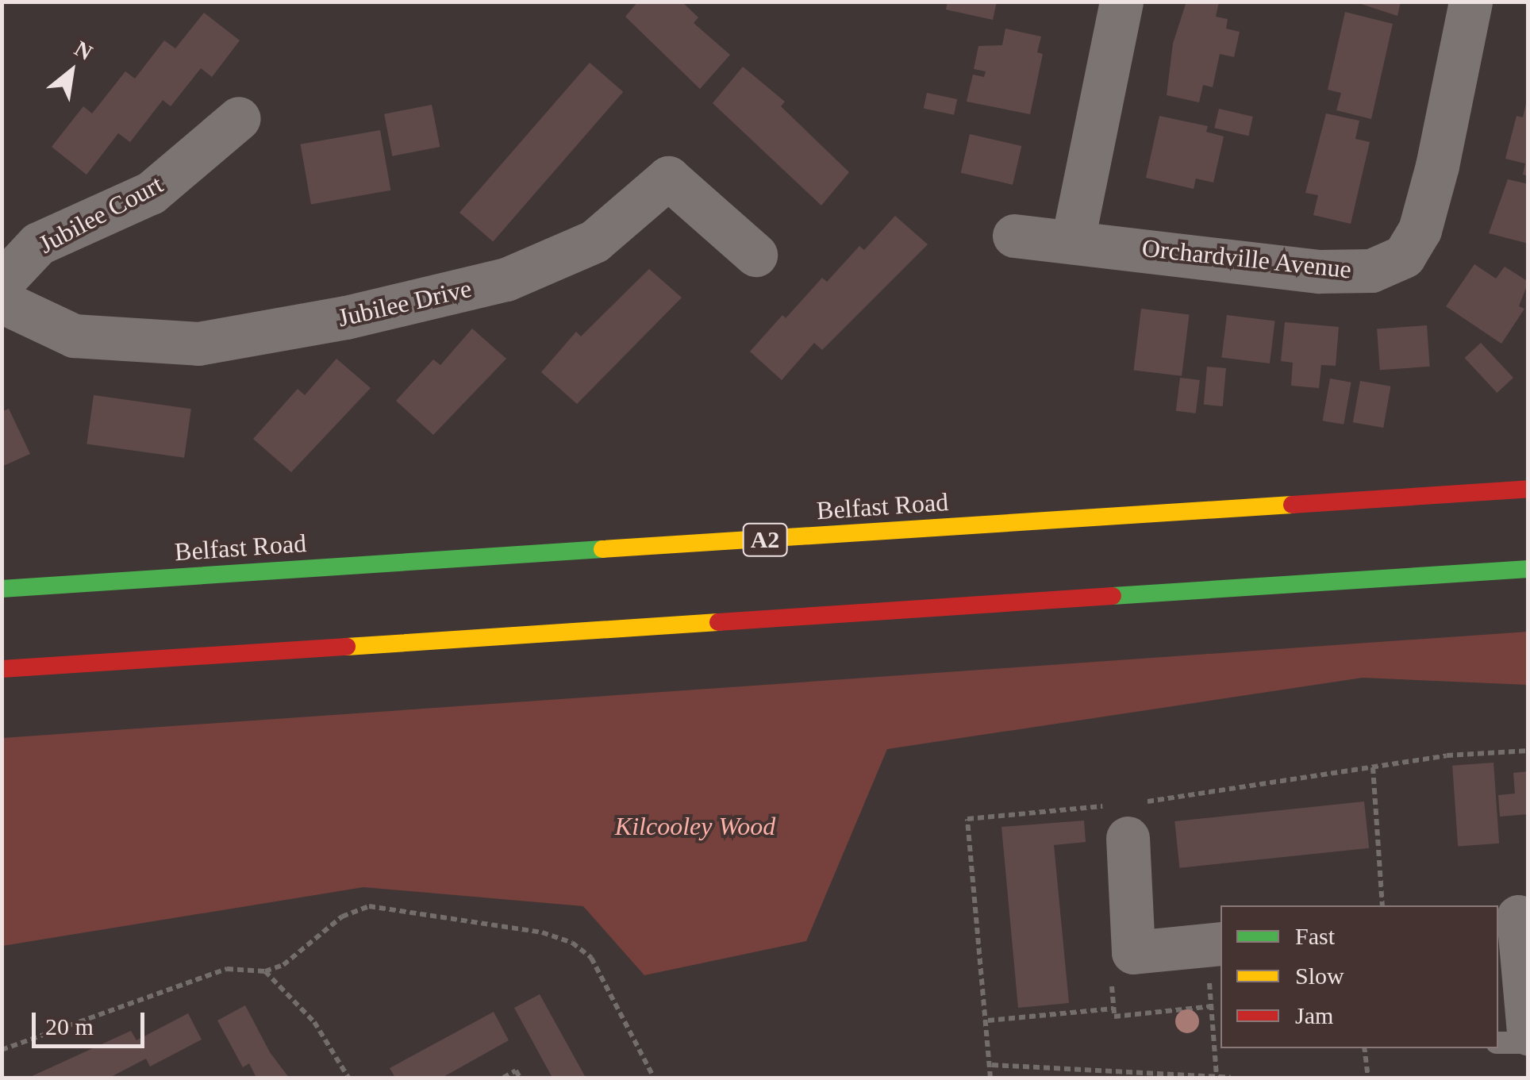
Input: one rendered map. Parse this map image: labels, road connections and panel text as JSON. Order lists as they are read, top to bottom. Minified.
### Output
{"streets":{"highway":["Belfast Road","A2"],"street":["Jubilee Court","Orchardville Avenue","Jubilee Drive"]},"parks":["Kilcooley Wood"],"legend":["Fast","Slow","Jam"],"scale_bar":"20 m","north":"top right"}
